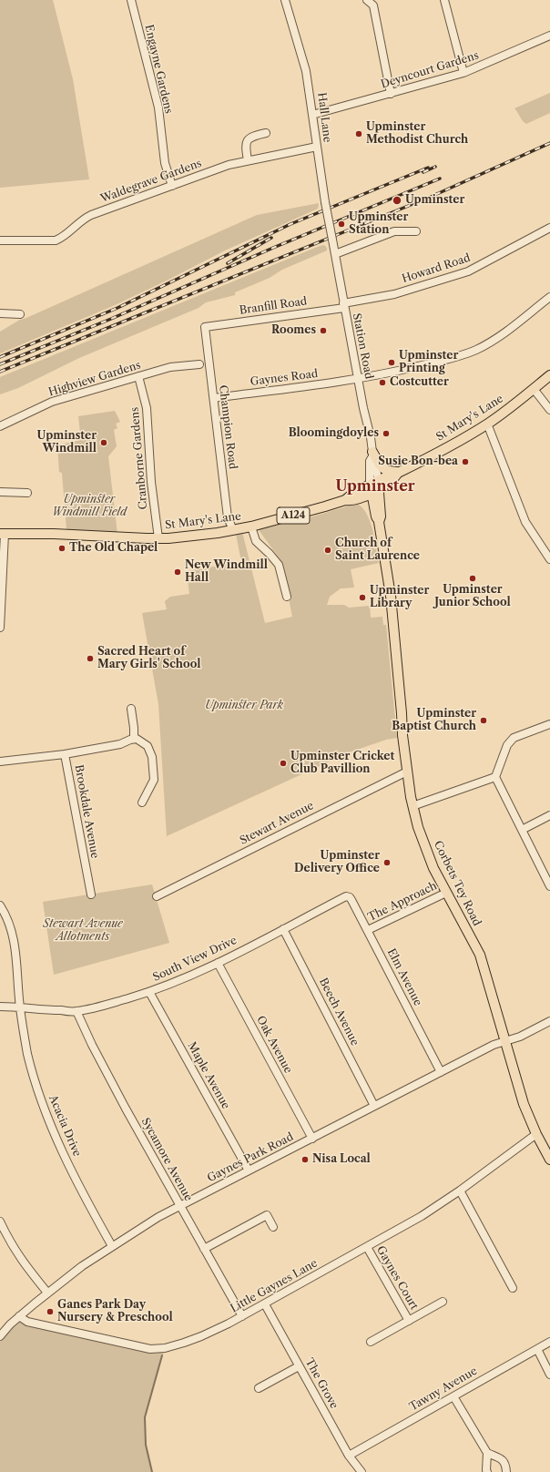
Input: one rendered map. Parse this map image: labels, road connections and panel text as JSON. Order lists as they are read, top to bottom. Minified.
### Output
{"streets":{"main road":["St Mary's Lane","A124","Corbets Tey Road"],"street":["Engayne Gardens","Deyncourt Gardens","Hall Lane","Waldegrave Gardens","Howard Road","Branfill Road","Station Road","Gaynes Road","Highview Gardens","Champion Road","Cranborne Gardens","Brookdale Avenue","Stewart Avenue","The Approach","South View Drive","Elm Avenue","Beech Avenue","Oak Avenue","Maple Avenue","Acacia Drive","Gaynes Park Road","Sycamore Avenue","Gaynes Court","Little Gaynes Lane","The Grove","Tawny Avenue"]},"crossings":[["Engayne Gardens","Waldegrave Gardens"],["Deyncourt Gardens","Hall Lane"],["Hall Lane","Waldegrave Gardens"],["Hall Lane","Station Road"],["Howard Road","Branfill Road"],["Howard Road","Station Road"],["Branfill Road","Station Road"],["Branfill Road","Champion Road"],["Station Road","Gaynes Road"],["Station Road","St Mary's Lane"],["Station Road","Corbets Tey Road"],["Gaynes Road","Champion Road"],["Highview Gardens","Cranborne Gardens"],["St Mary's Lane","Champion Road"],["St Mary's Lane","Cranborne Gardens"],["St Mary's Lane","Corbets Tey Road"],["Stewart Avenue","Corbets Tey Road"],["Corbets Tey Road","The Approach"],["Corbets Tey Road","Gaynes Park Road"],["Corbets Tey Road","Little Gaynes Lane"],["The Approach","Elm Avenue"],["South View Drive","Elm Avenue"],["South View Drive","Beech Avenue"],["South View Drive","Oak Avenue"],["South View Drive","Maple Avenue"],["South View Drive","Acacia Drive"],["South View Drive","Sycamore Avenue"],["Elm Avenue","Gaynes Park Road"],["Beech Avenue","Gaynes Park Road"],["Oak Avenue","Gaynes Park Road"],["Maple Avenue","Gaynes Park Road"],["Acacia Drive","Gaynes Park Road"],["Gaynes Park Road","Sycamore Avenue"],["Gaynes Park Road","Little Gaynes Lane"],["Sycamore Avenue","Little Gaynes Lane"],["Gaynes Court","Little Gaynes Lane"],["Little Gaynes Lane","The Grove"],["The Grove","Tawny Avenue"]],"districts":["Upminster"],"parks":["Upminster Windmill Field","Upminster Park","Stewart Avenue Allotments"],"places":["Upminster Methodist Church","Upminster","Upminster Station","Roomes","Upminster Printing","Costcutter","Bloomingdoyles","Upminster Windmill","Susie Bon-bea","The Old Chapel","Church of Saint Laurence","New Windmill Hall","Upminster Junior School","Upminster Library","Sacred Heart of Mary Girls' School","Upminster Baptist Church","Upminster Cricket Club Pavillion","Upminster Delivery Office","Nisa Local","Ganes Park Day Nursery & Preschool"]}
